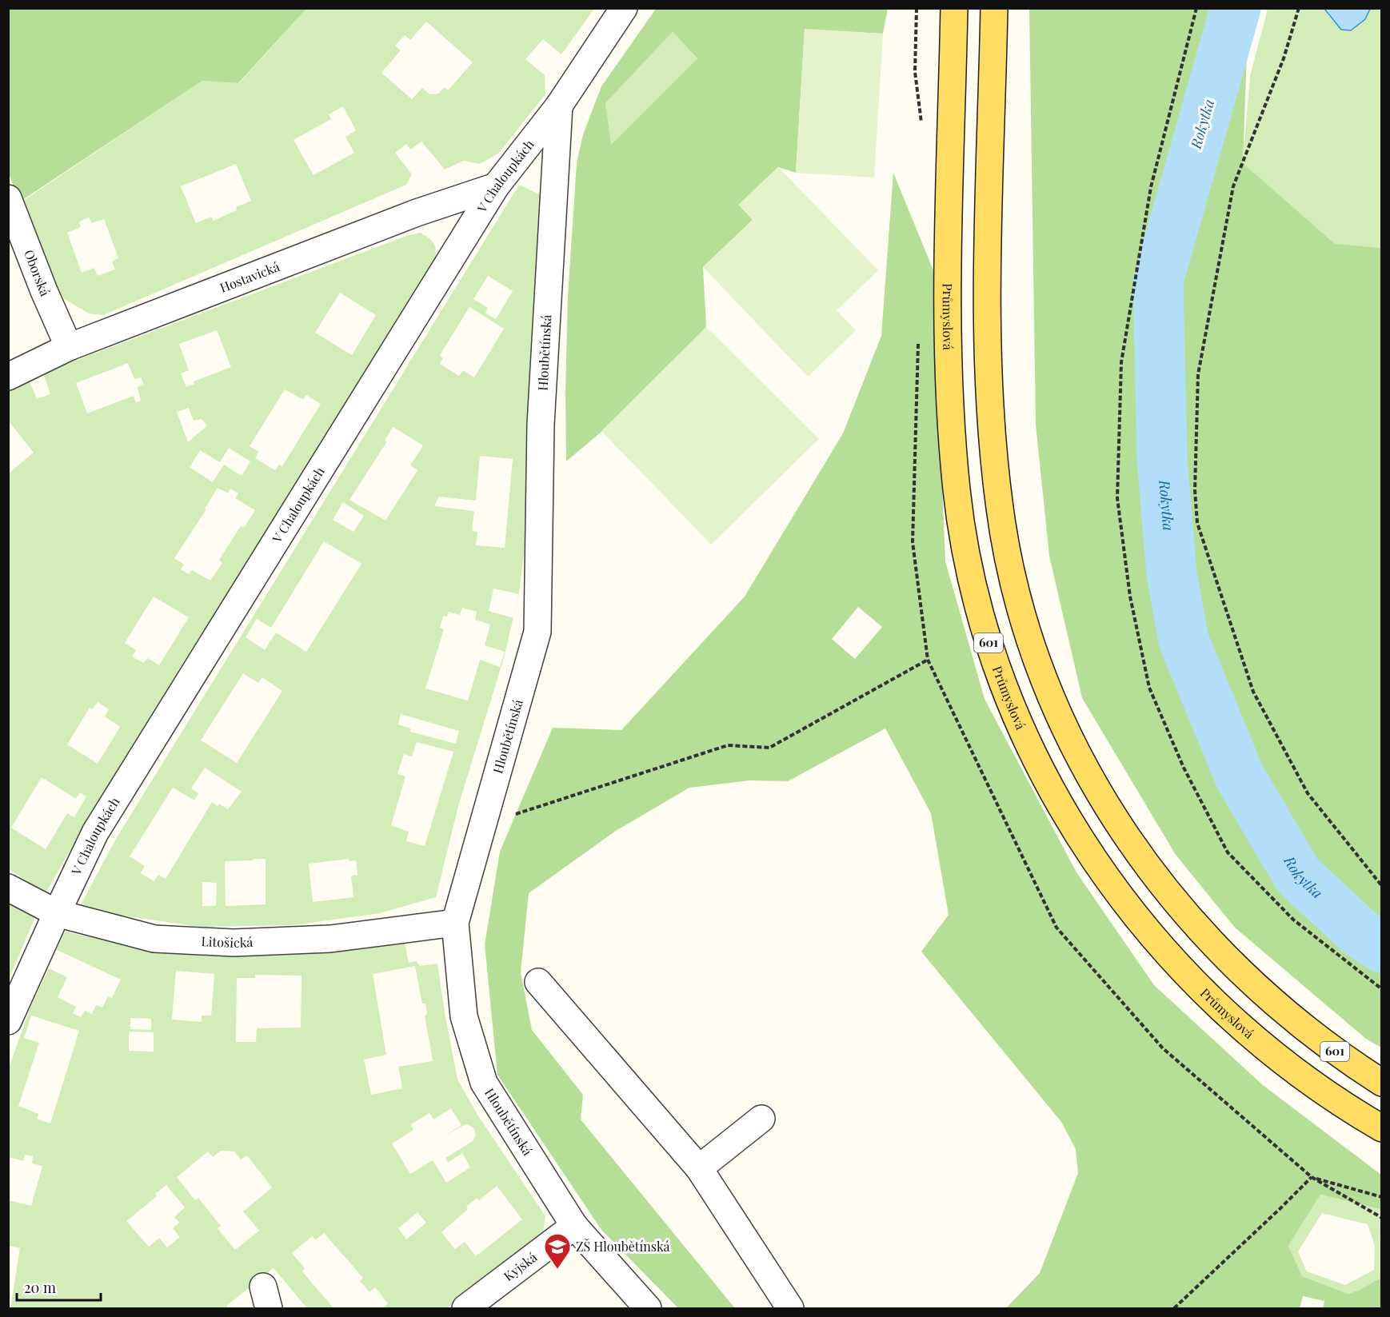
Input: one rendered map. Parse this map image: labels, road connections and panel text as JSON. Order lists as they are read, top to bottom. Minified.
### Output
{"streets":{"main road":["Průmyslová","601"],"street":["V Chaloupkách","Oborská","Hostavická","Hloubětínská","Litošická","Kyjská"]},"crossings":[["V Chaloupkách","Hostavická"],["V Chaloupkách","Hloubětínská"],["V Chaloupkách","Litošická"],["Oborská","Hostavická"],["Hloubětínská","Litošická"],["Hloubětínská","Kyjská"]],"water":["Rokytka"],"places":{"school or university":["ZŠ Hloubětínská"]},"scale_bar":"20 m"}
